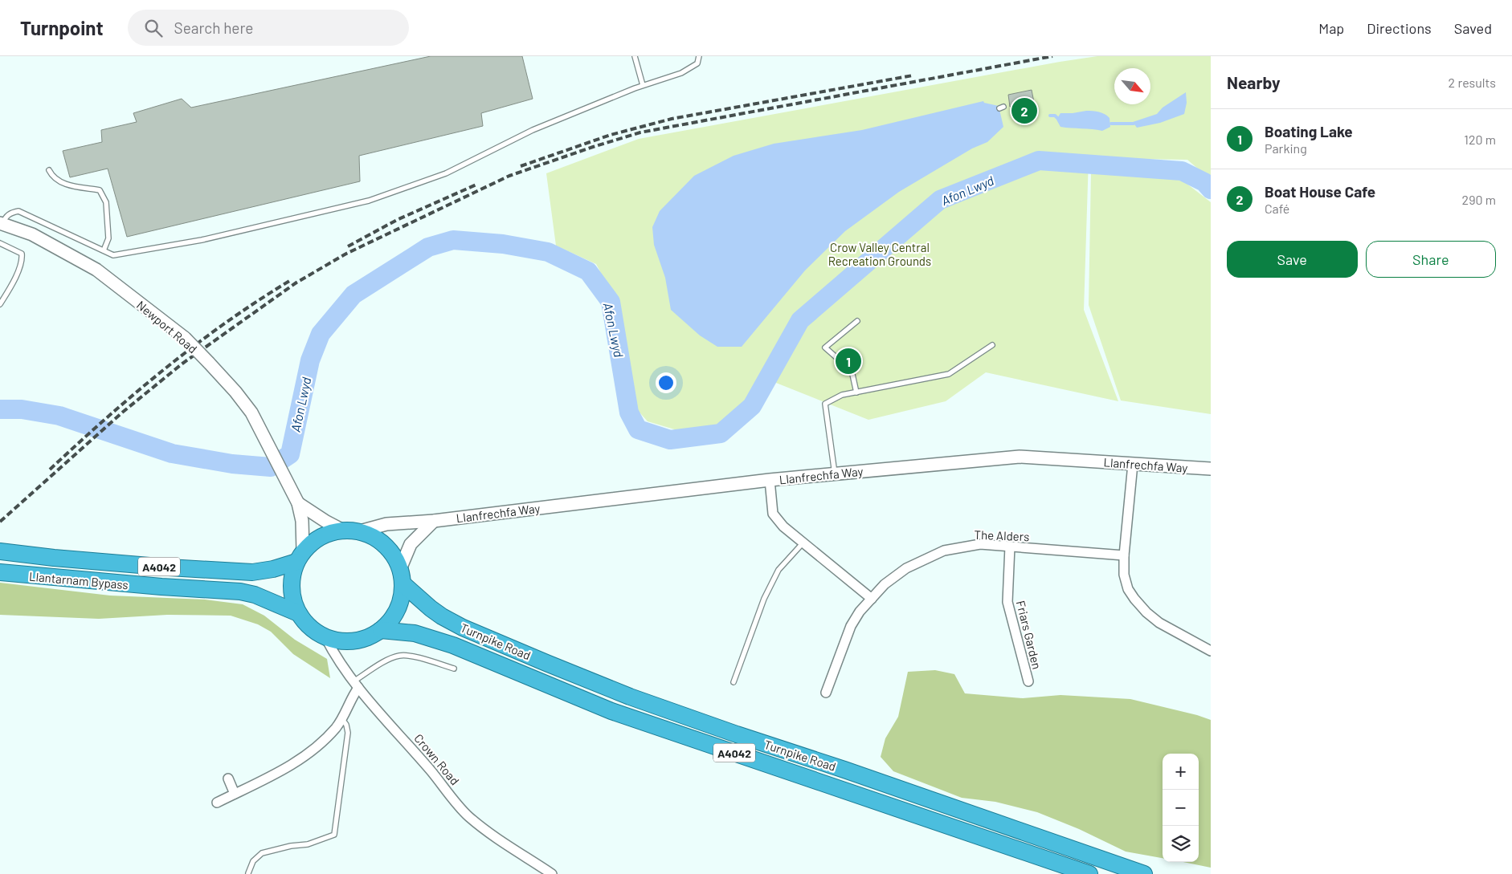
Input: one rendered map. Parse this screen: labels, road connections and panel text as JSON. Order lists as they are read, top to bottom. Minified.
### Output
{"streets":{"highway":["A4042","Llantarnam Bypass","Turnpike Road"],"street":["Newport Road","Llanfrechfa Way","The Alders","Friars Garden","Crown Road"]},"crossings":[["Newport Road","Llanfrechfa Way"],["Newport Road","Llantarnam Bypass"],["Newport Road","Turnpike Road"],["Newport Road","Crown Road"],["Llanfrechfa Way","Llantarnam Bypass"],["Llanfrechfa Way","Turnpike Road"],["Llanfrechfa Way","Crown Road"],["The Alders","Friars Garden"],["Llantarnam Bypass","Turnpike Road"],["Llantarnam Bypass","Crown Road"],["Turnpike Road","Crown Road"]],"water":["Afon Lwyd"],"parks":["Crow Valley Central Recreation Grounds"],"north":"bottom right","page":{"header":"Turnpoint","search":"Search here","nav":["Map","Directions","Saved"],"heading":["Nearby","2 results"],"pins":["2","1"],"list":[{"mark":"1","name":"Boating Lake","note":"Parking","value":"120 m"},{"mark":"2","name":"Boat House Cafe","note":"Café","value":"290 m"}],"buttons":["Save","Share"],"map_buttons":["+","−"]}}
